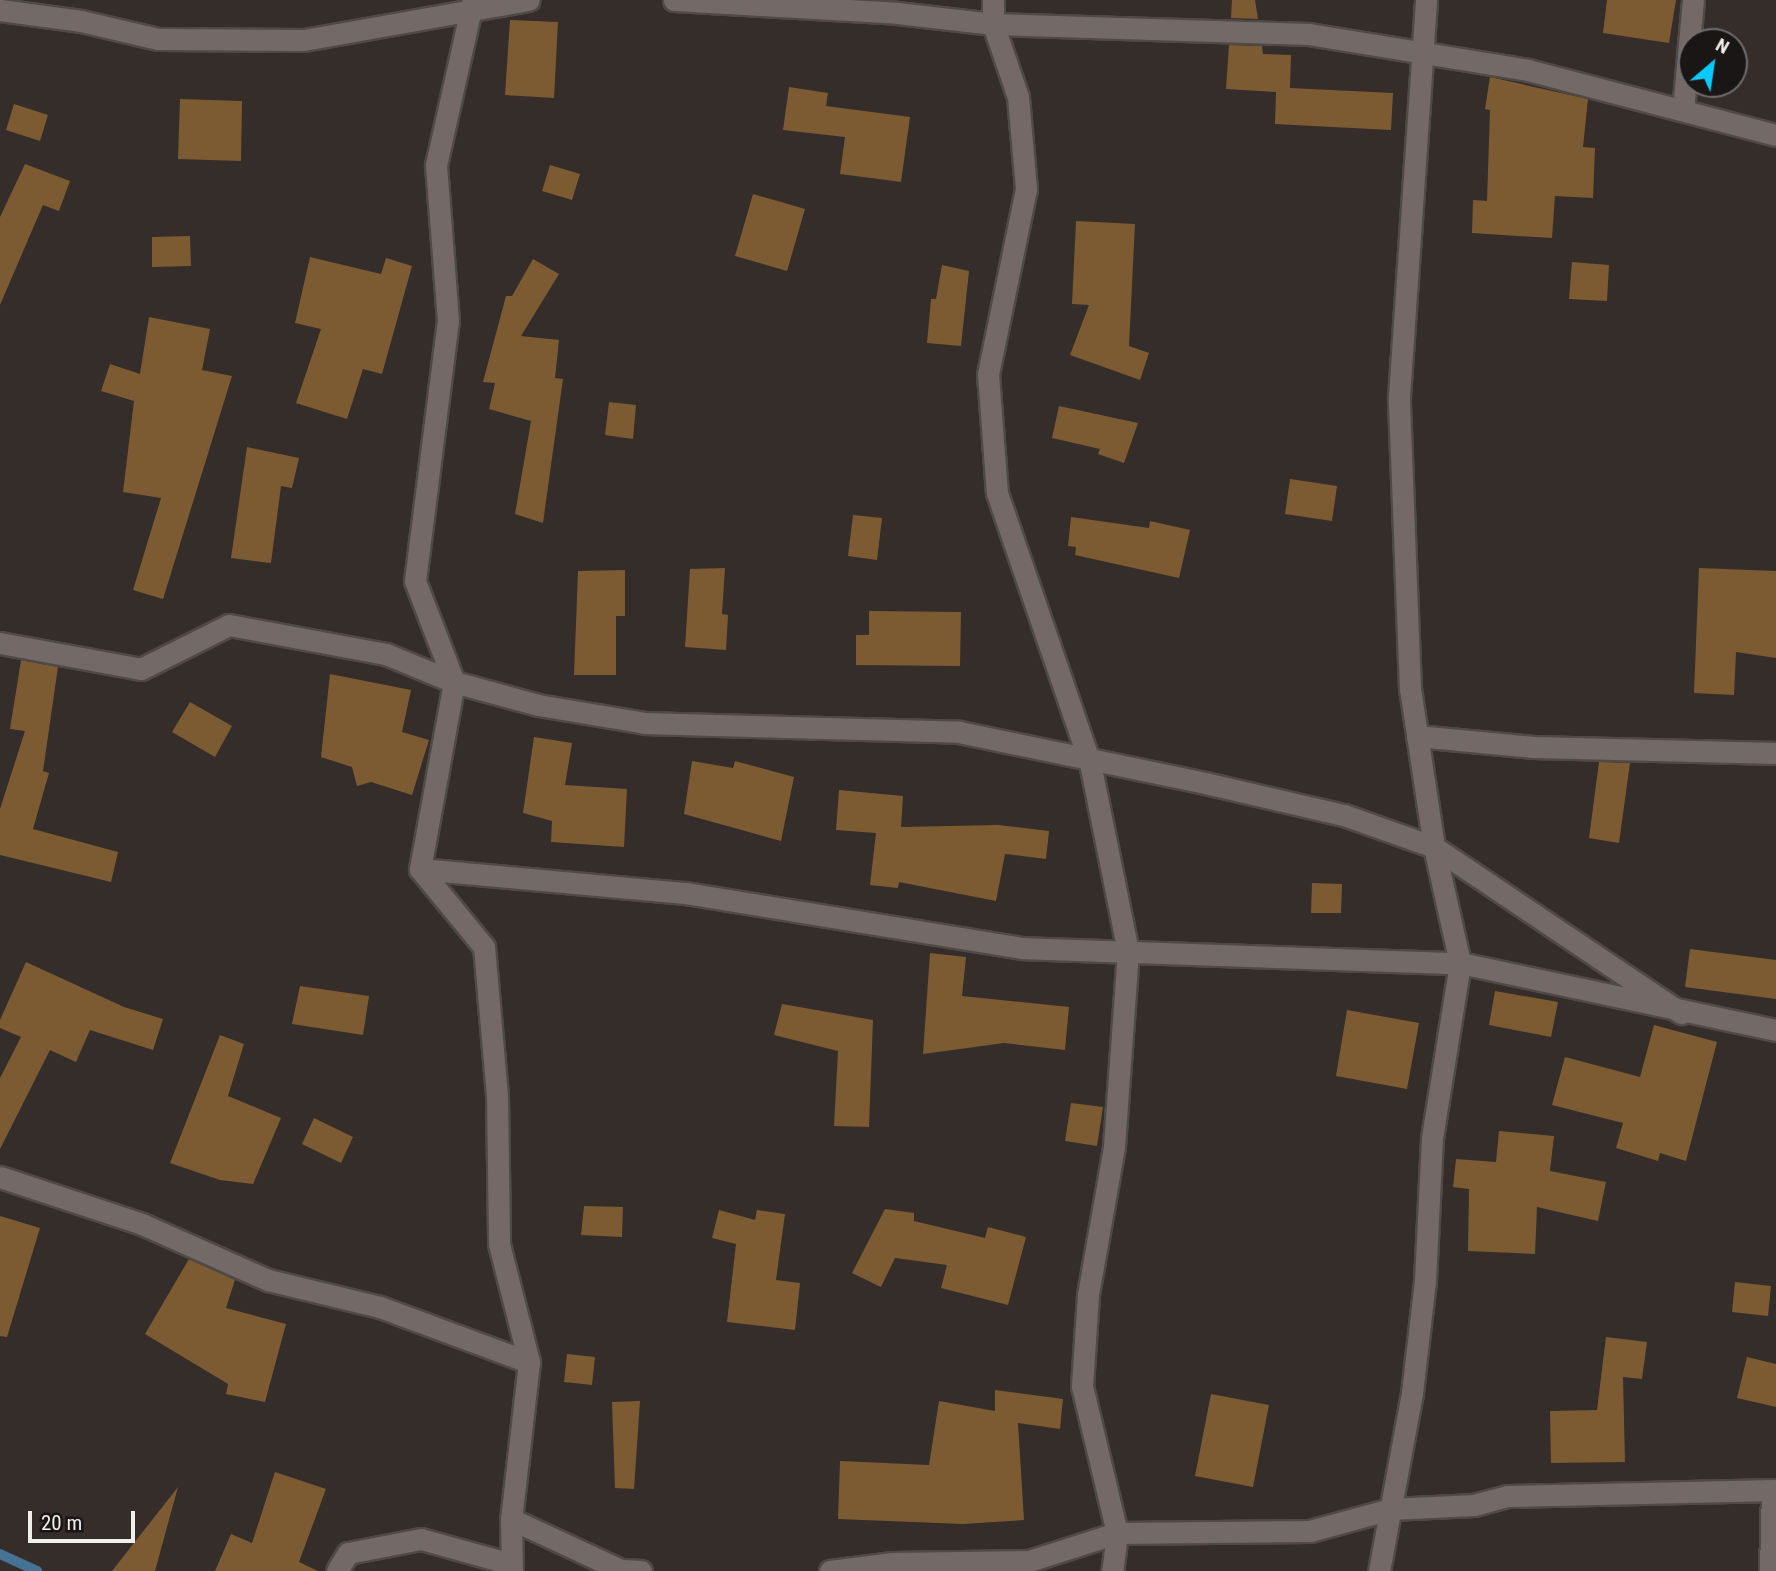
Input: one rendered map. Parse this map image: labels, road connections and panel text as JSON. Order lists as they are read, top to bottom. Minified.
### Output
{"scale_bar":"20 m","north":"top right"}
